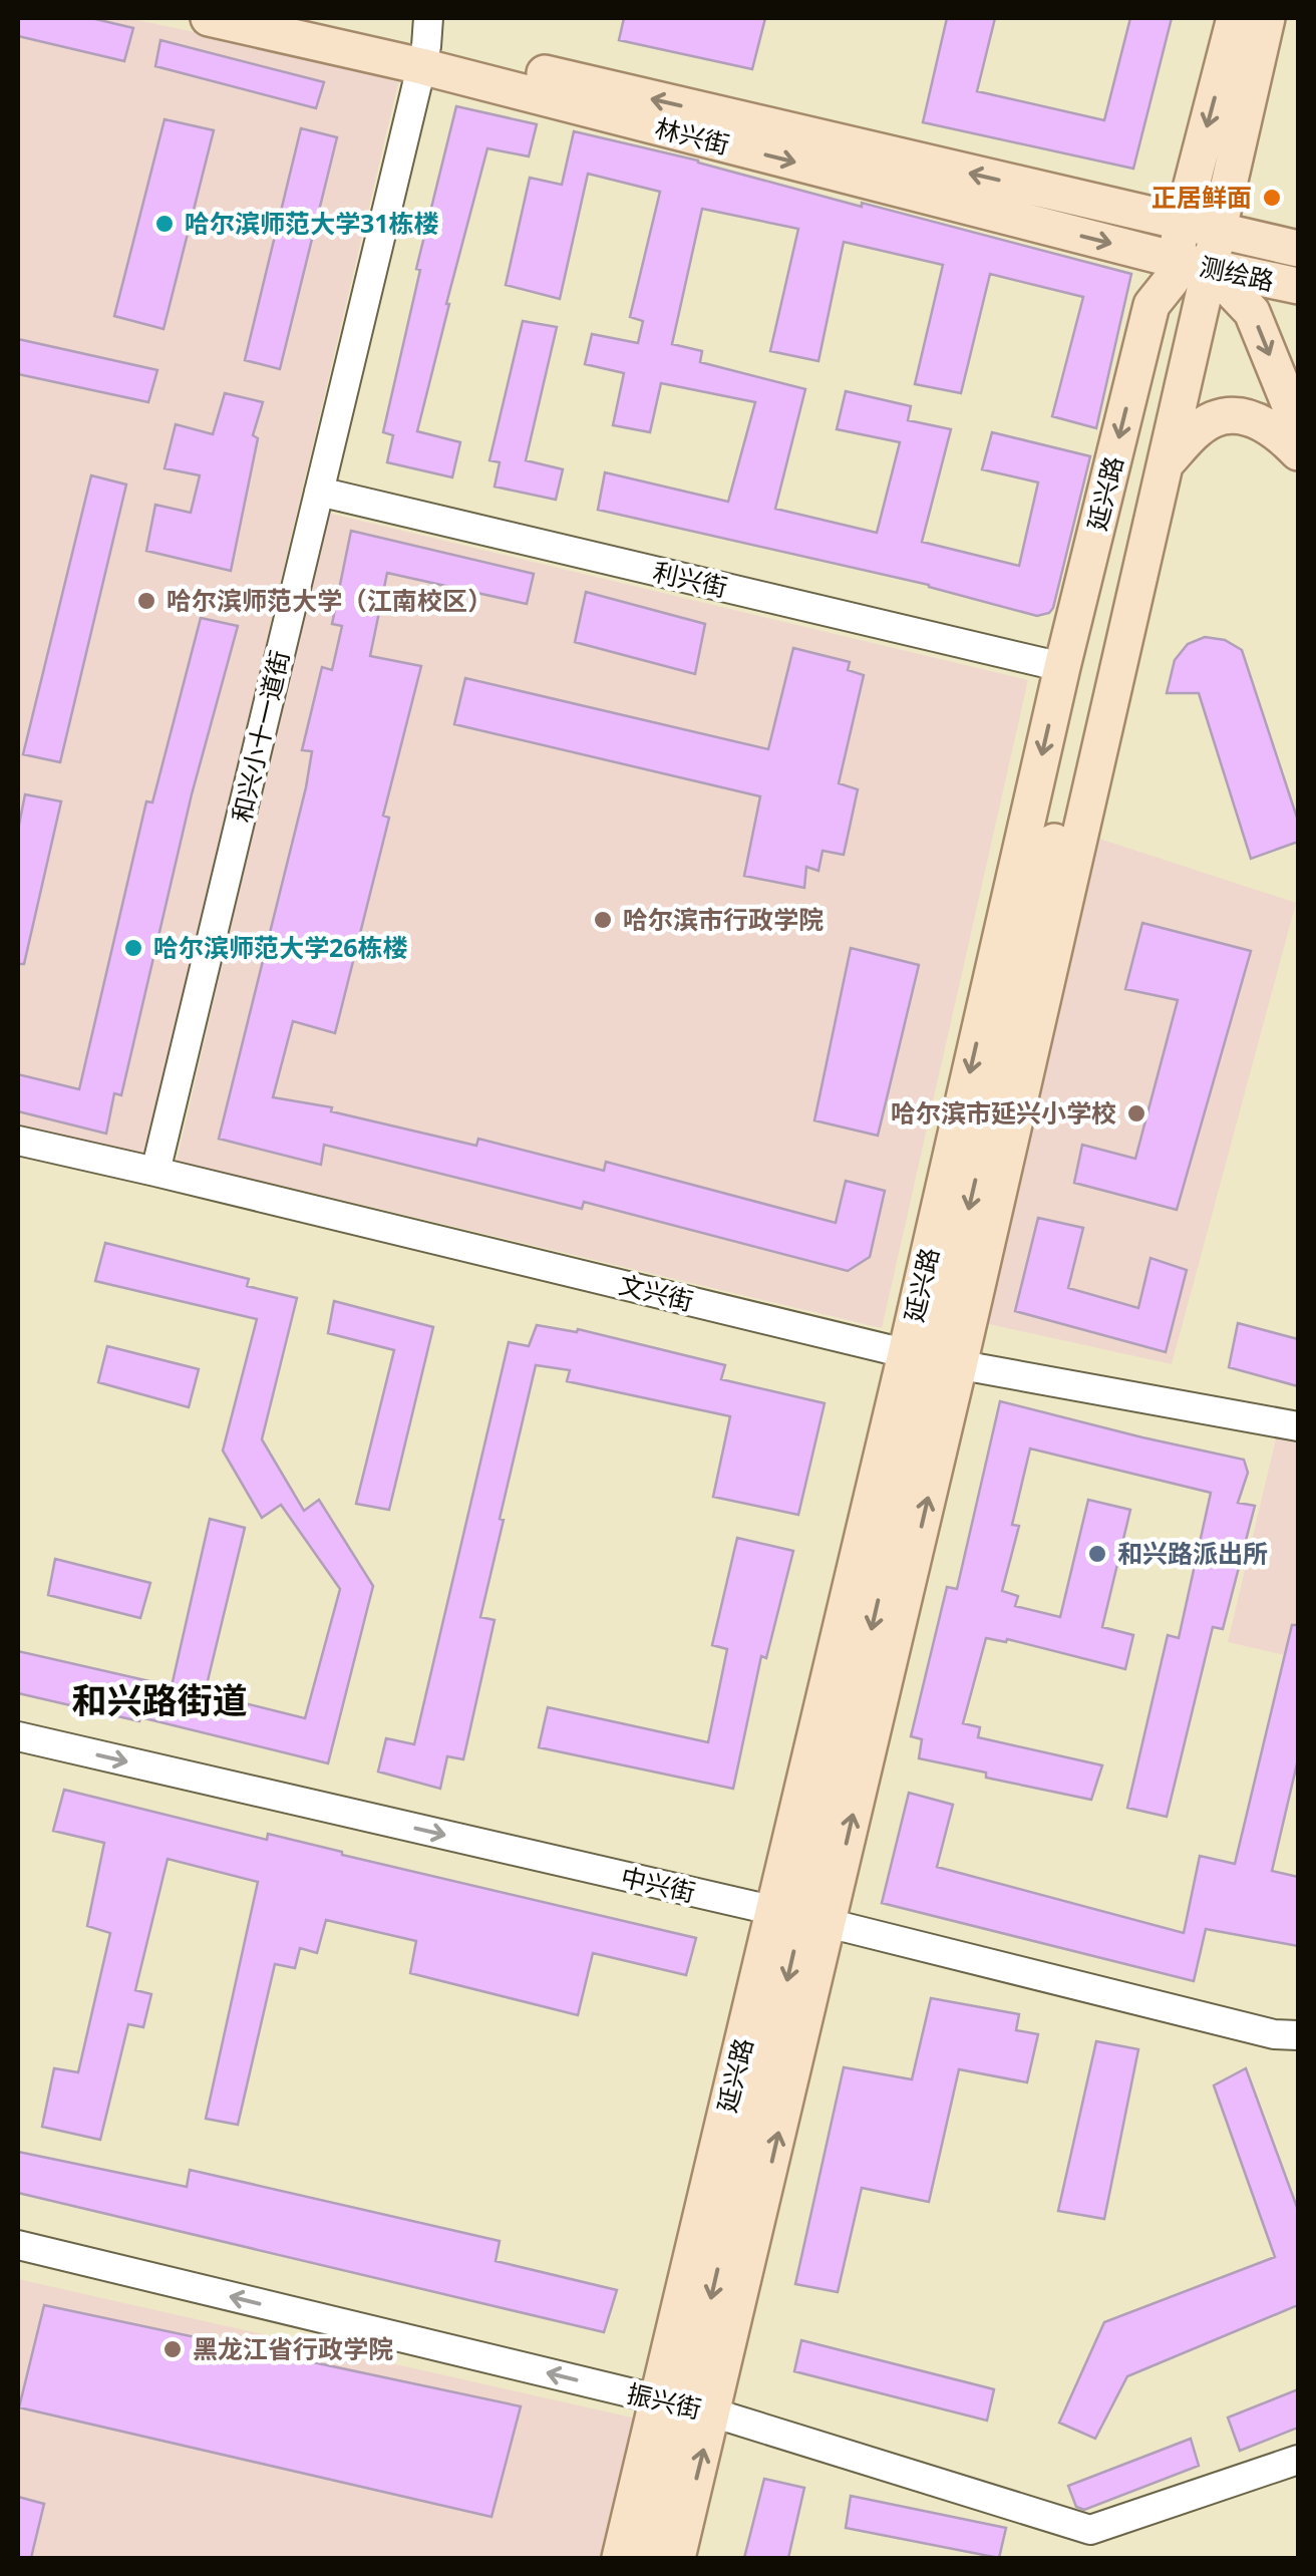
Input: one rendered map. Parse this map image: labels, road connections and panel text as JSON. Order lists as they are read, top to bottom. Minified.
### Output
{"streets":{"main road":["林兴街","测绘路","延兴路"],"street":["利兴街","和兴小十一道街","文兴街","中兴街","振兴街"]},"crossings":[["林兴街","测绘路"],["林兴街","延兴路"],["林兴街","和兴小十一道街"],["测绘路","延兴路"],["延兴路","利兴街"],["延兴路","文兴街"],["延兴路","中兴街"],["延兴路","振兴街"],["利兴街","和兴小十一道街"],["和兴小十一道街","文兴街"]],"one_way":["中兴街","振兴街"],"districts":["和兴路街道"],"places":["正居鲜面","哈尔滨师范大学31栋楼","哈尔滨师范大学（江南校区）","哈尔滨市行政学院","哈尔滨师范大学26栋楼","哈尔滨市延兴小学校","和兴路派出所","黑龙江省行政学院"]}
